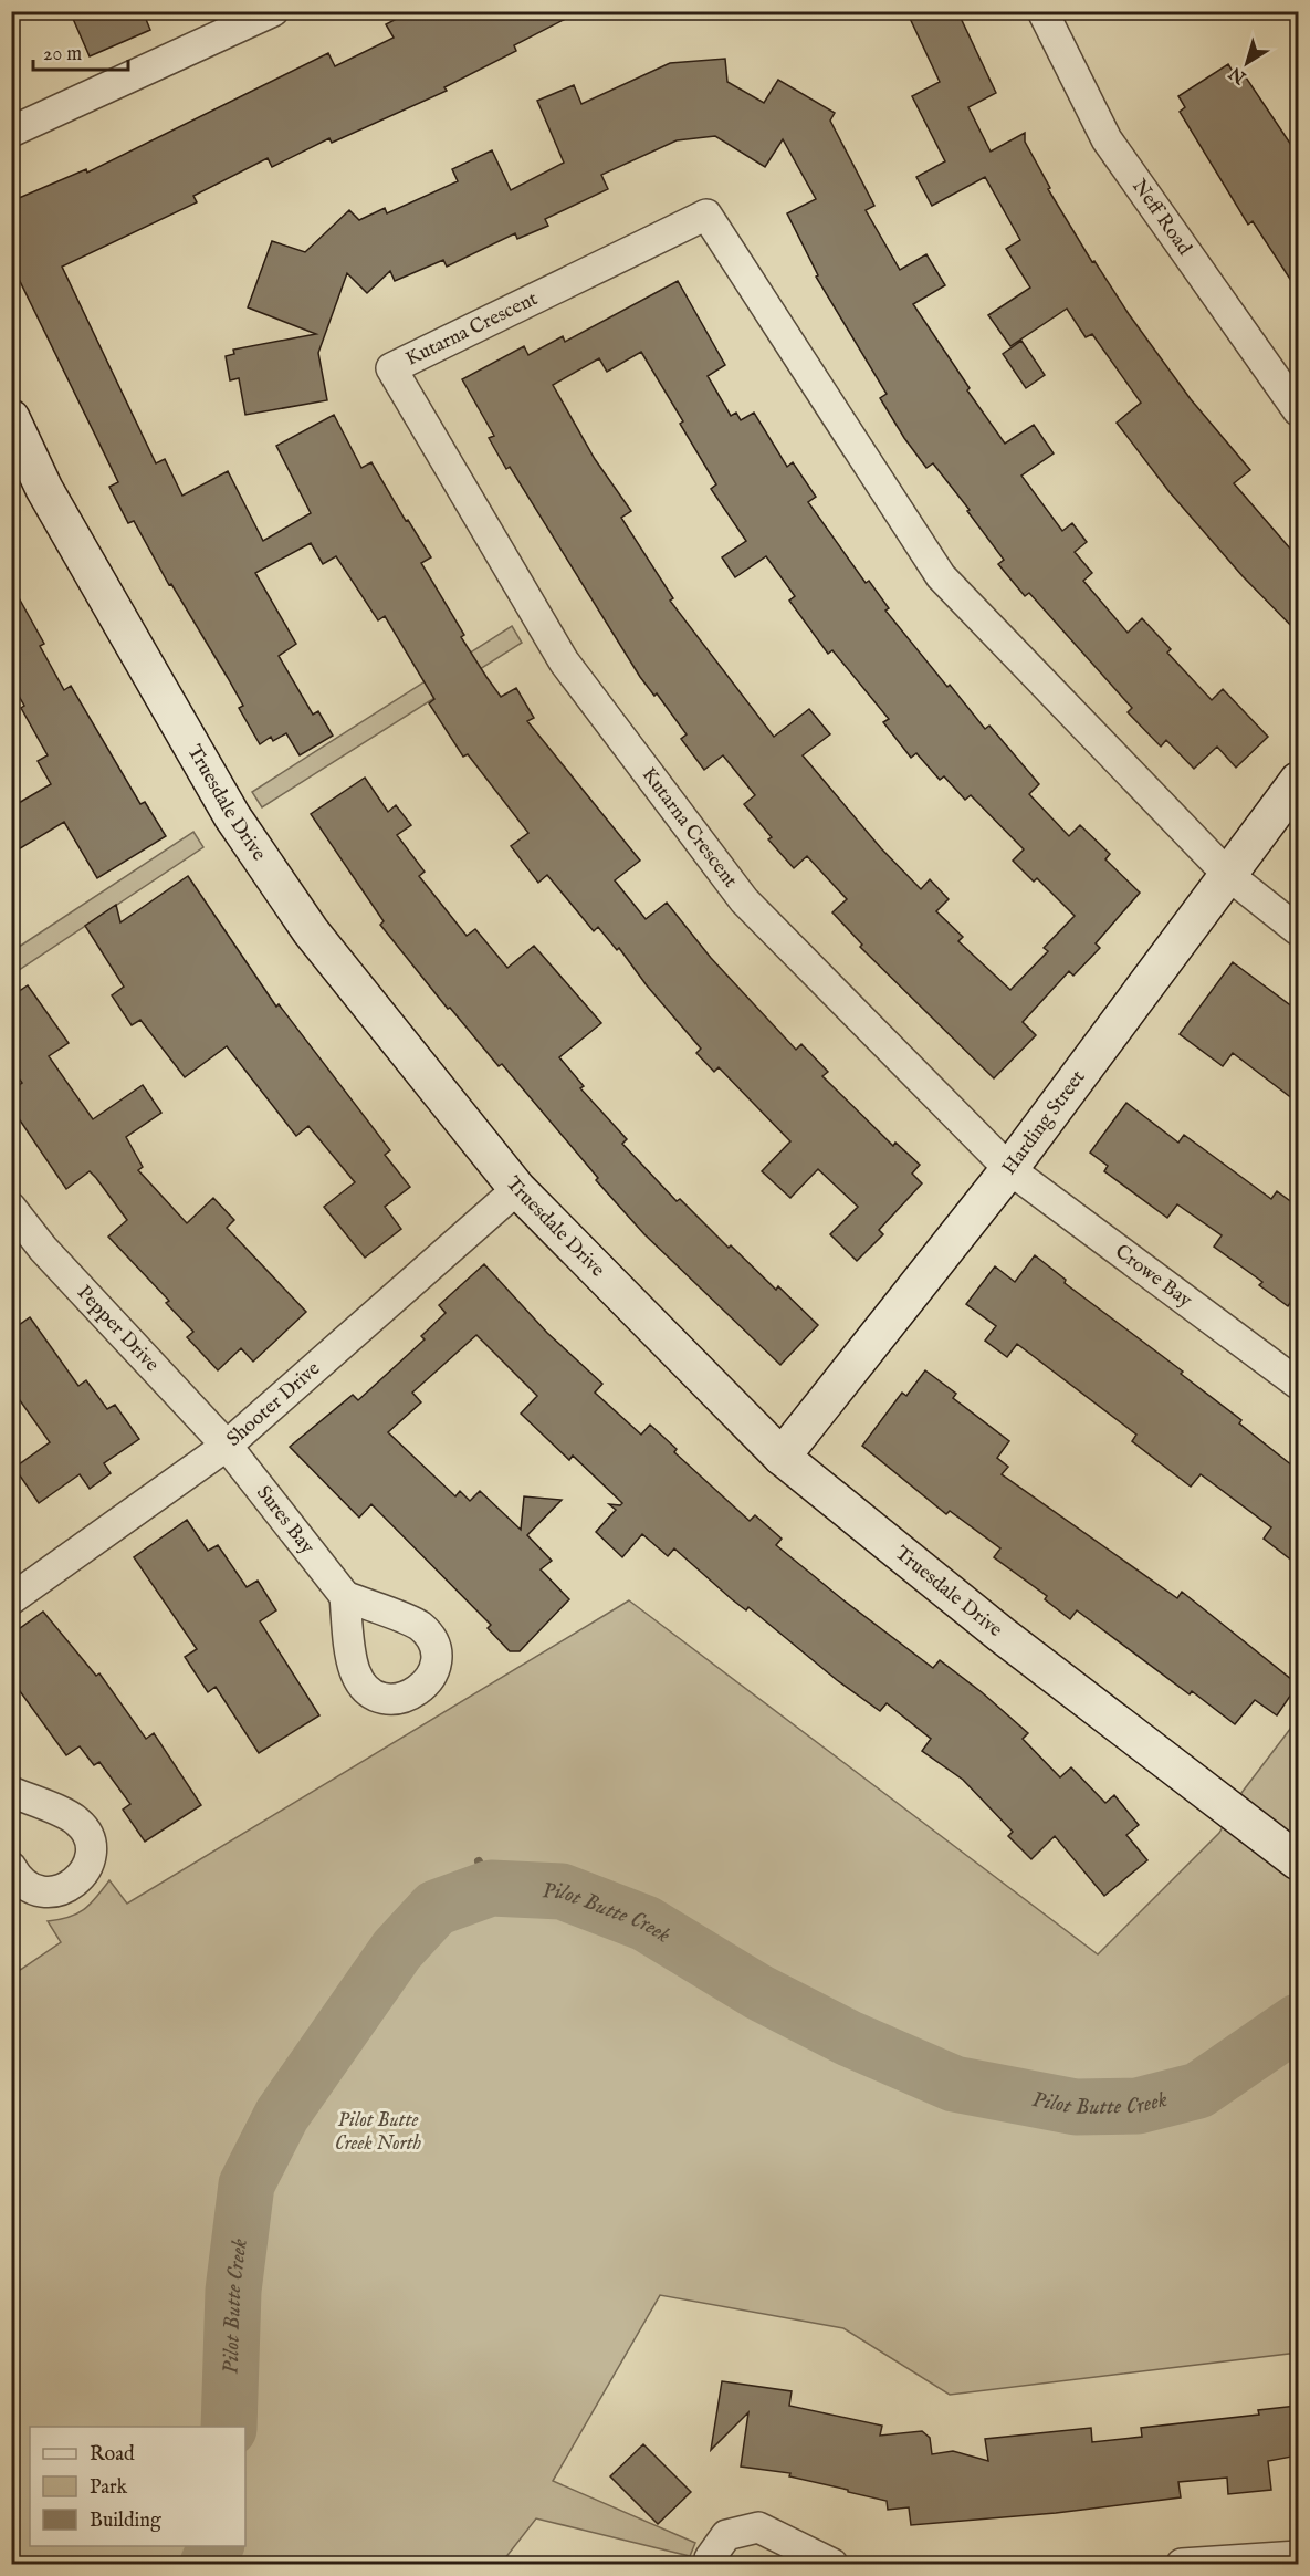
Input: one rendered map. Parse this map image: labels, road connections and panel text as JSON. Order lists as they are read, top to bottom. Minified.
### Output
{"streets":{"street":["Neff Road","Kutarna Crescent","Truesdale Drive","Harding Street","Crowe Bay","Pepper Drive","Shooter Drive","Sures Bay"]},"crossings":[["Kutarna Crescent","Harding Street"],["Kutarna Crescent","Crowe Bay"],["Truesdale Drive","Harding Street"],["Truesdale Drive","Shooter Drive"],["Harding Street","Crowe Bay"],["Pepper Drive","Shooter Drive"],["Pepper Drive","Sures Bay"],["Shooter Drive","Sures Bay"]],"water":["Pilot Butte Creek"],"parks":["Pilot Butte Creek North"],"legend":["Road","Park","Building"],"scale_bar":"20 m","north":"bottom left"}
